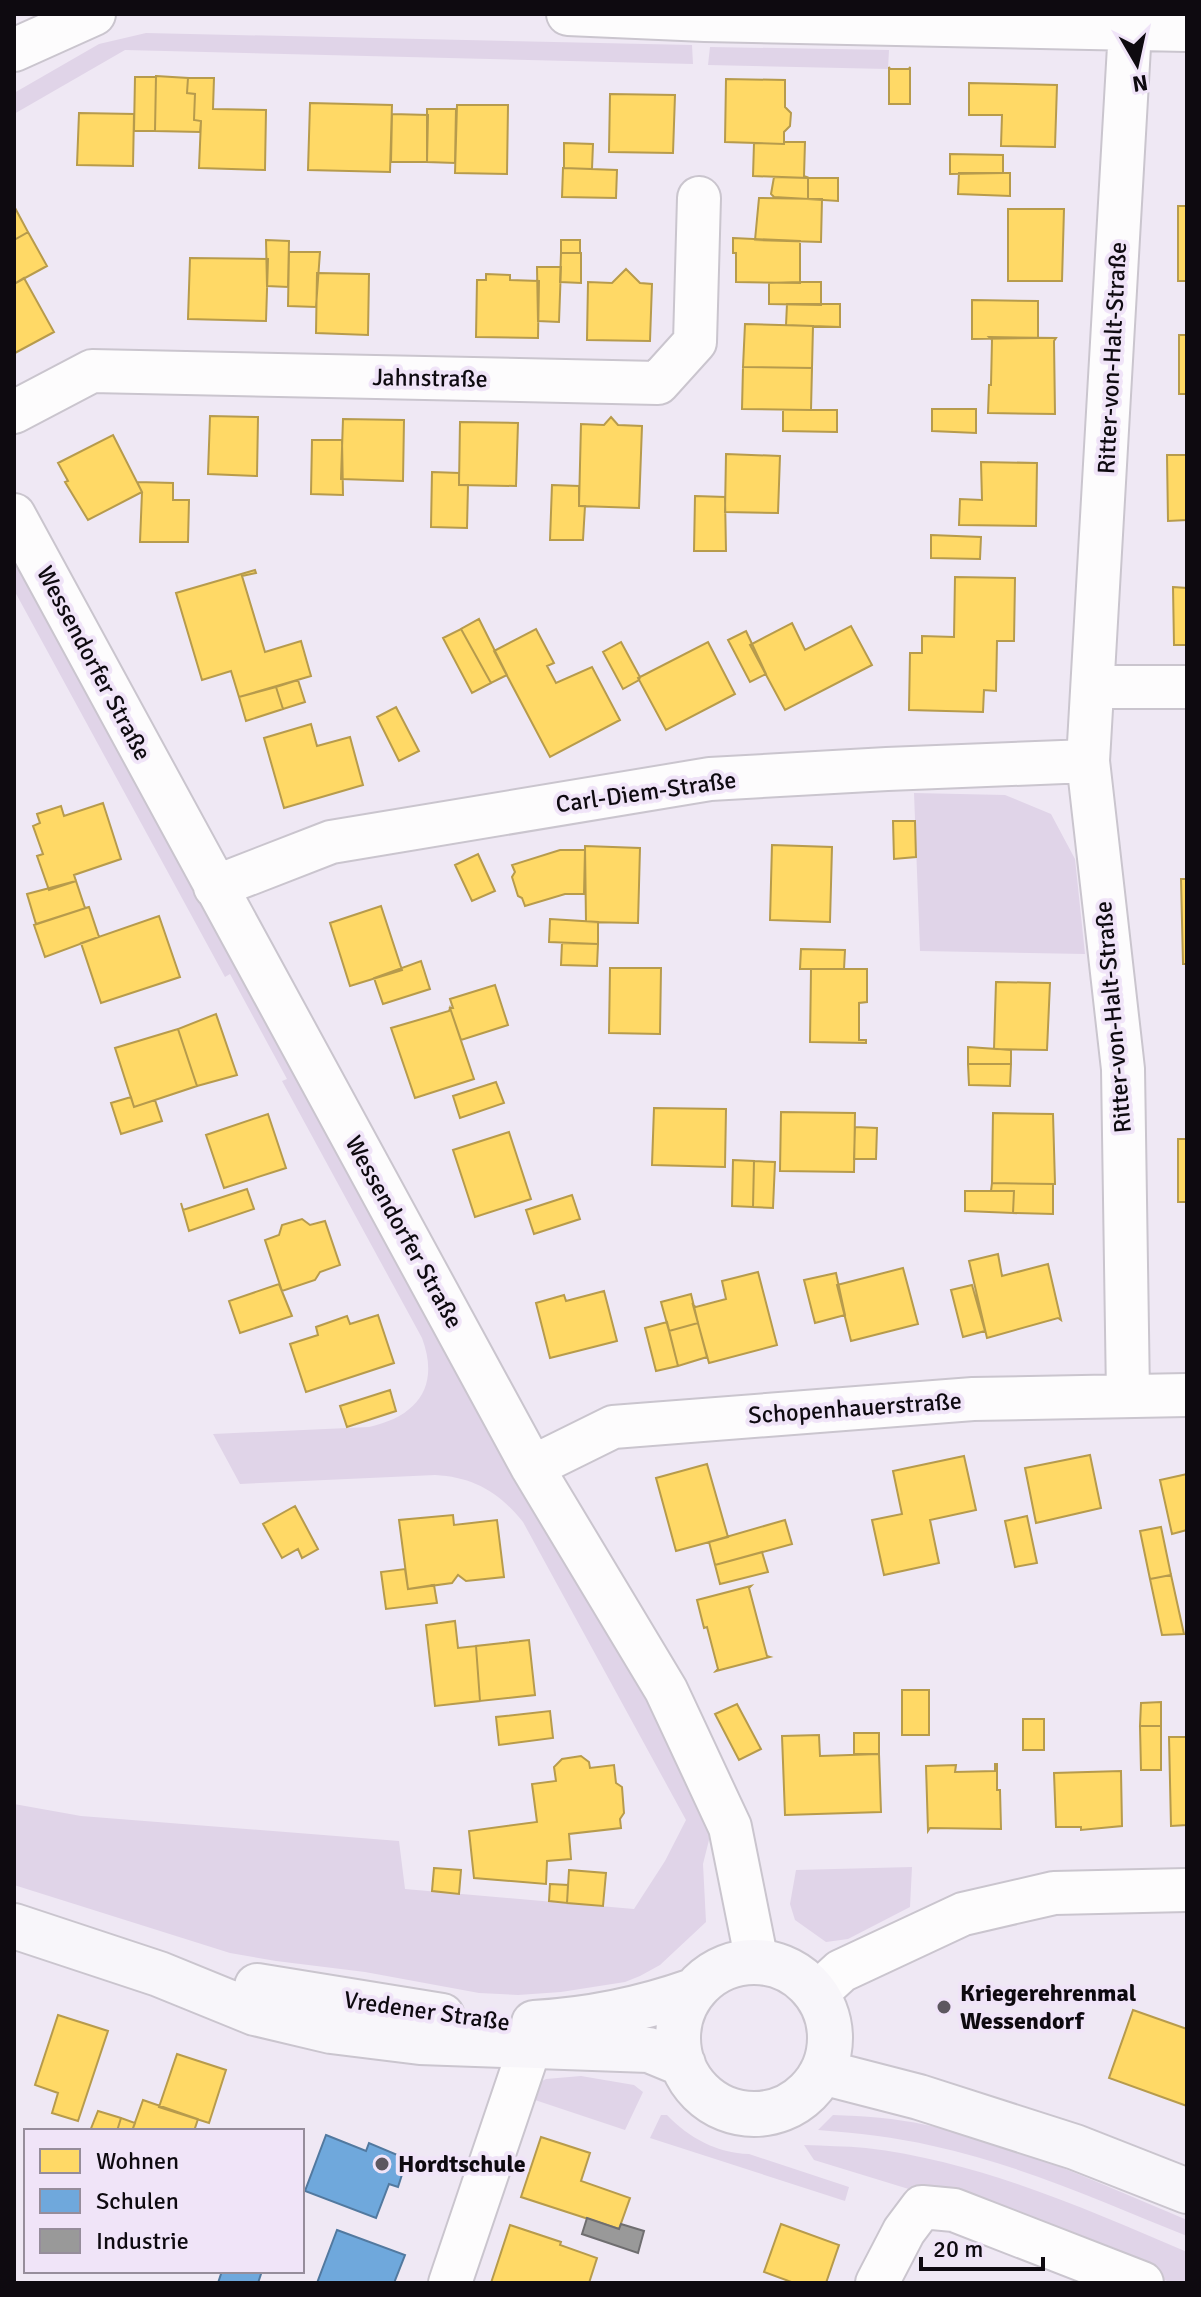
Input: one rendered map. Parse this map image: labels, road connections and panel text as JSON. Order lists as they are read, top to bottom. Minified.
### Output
{"streets":{"street":["Ritter-von-Halt-Straße","Jahnstraße","Wessendorfer Straße","Carl-Diem-Straße","Schopenhauerstraße","Vredener Straße"]},"crossings":[["Ritter-von-Halt-Straße","Carl-Diem-Straße"],["Ritter-von-Halt-Straße","Schopenhauerstraße"],["Wessendorfer Straße","Carl-Diem-Straße"],["Wessendorfer Straße","Schopenhauerstraße"],["Wessendorfer Straße","Vredener Straße"]],"places":["Kriegerehrenmal Wessendorf","Hordtschule"],"legend":["Wohnen","Schulen","Industrie"],"scale_bar":"20 m","north":"bottom"}
